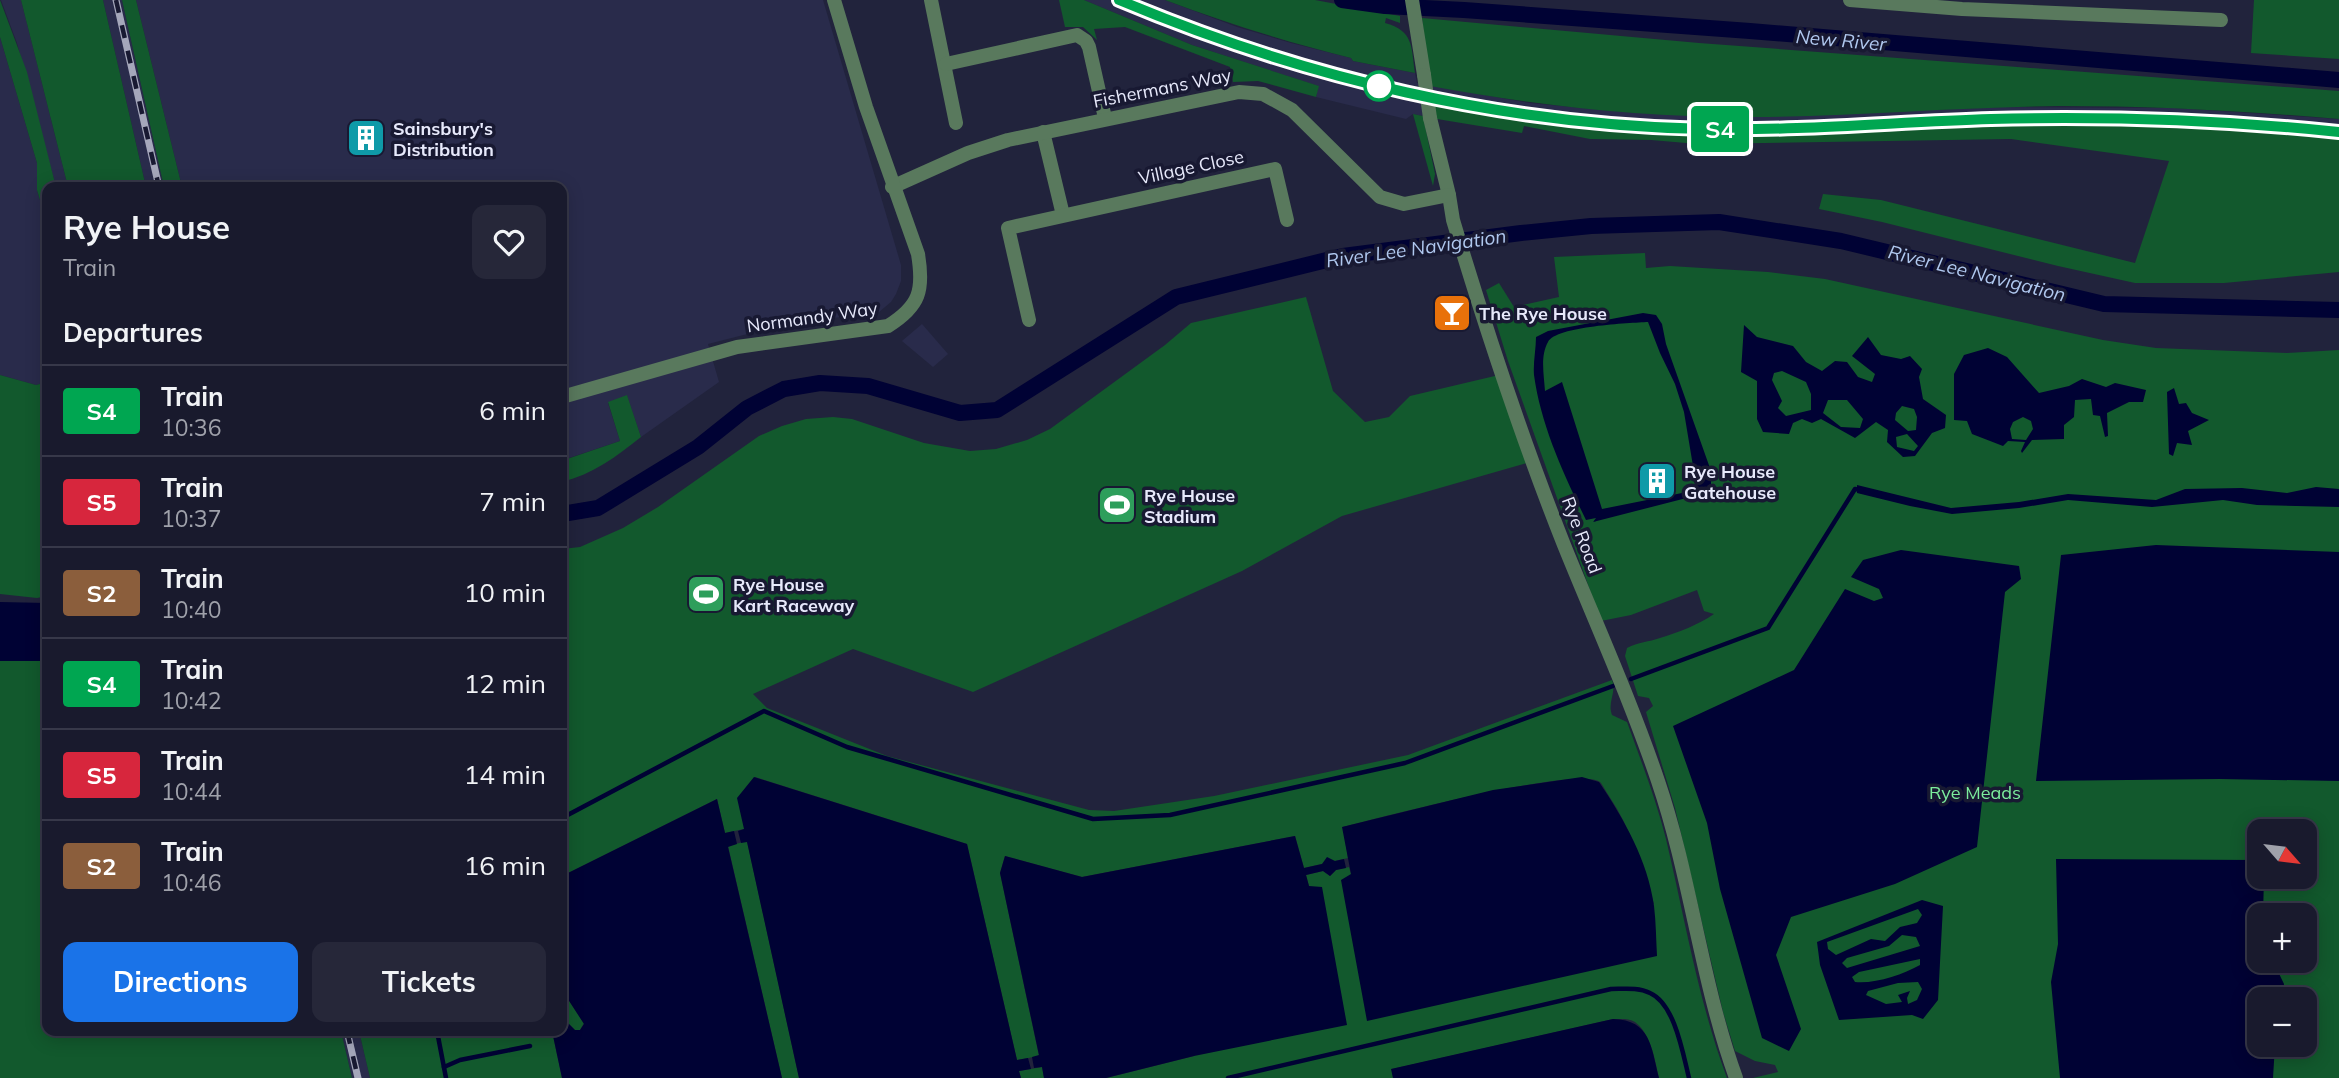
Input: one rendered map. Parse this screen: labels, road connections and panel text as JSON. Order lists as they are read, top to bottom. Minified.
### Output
{"streets":{"street":["Fishermans Way","Village Close","Normandy Way","Rye Road"]},"crossings":[["Fishermans Way","Normandy Way"],["Fishermans Way","Rye Road"]],"water":["New River","River Lee Navigation"],"parks":["Rye Meads"],"places":{"building":["Sainsbury's Distribution","Rye House Gatehouse"],"bar":["The Rye House"],"sports":["Rye House Stadium","Rye House Kart Raceway"]},"north":"bottom right","page":{"on_map":"S4","heading":[["Rye House","Train"],"Departures"],"list":[{"mark":"S4","name":"Train","note":"10:36","value":"6 min"},{"mark":"S5","name":"Train","note":"10:37","value":"7 min"},{"mark":"S2","name":"Train","note":"10:40","value":"10 min"},{"mark":"S4","name":"Train","note":"10:42","value":"12 min"},{"mark":"S5","name":"Train","note":"10:44","value":"14 min"},{"mark":"S2","name":"Train","note":"10:46","value":"16 min"}],"map_buttons":["+","−"],"buttons":["Directions","Tickets"]}}
